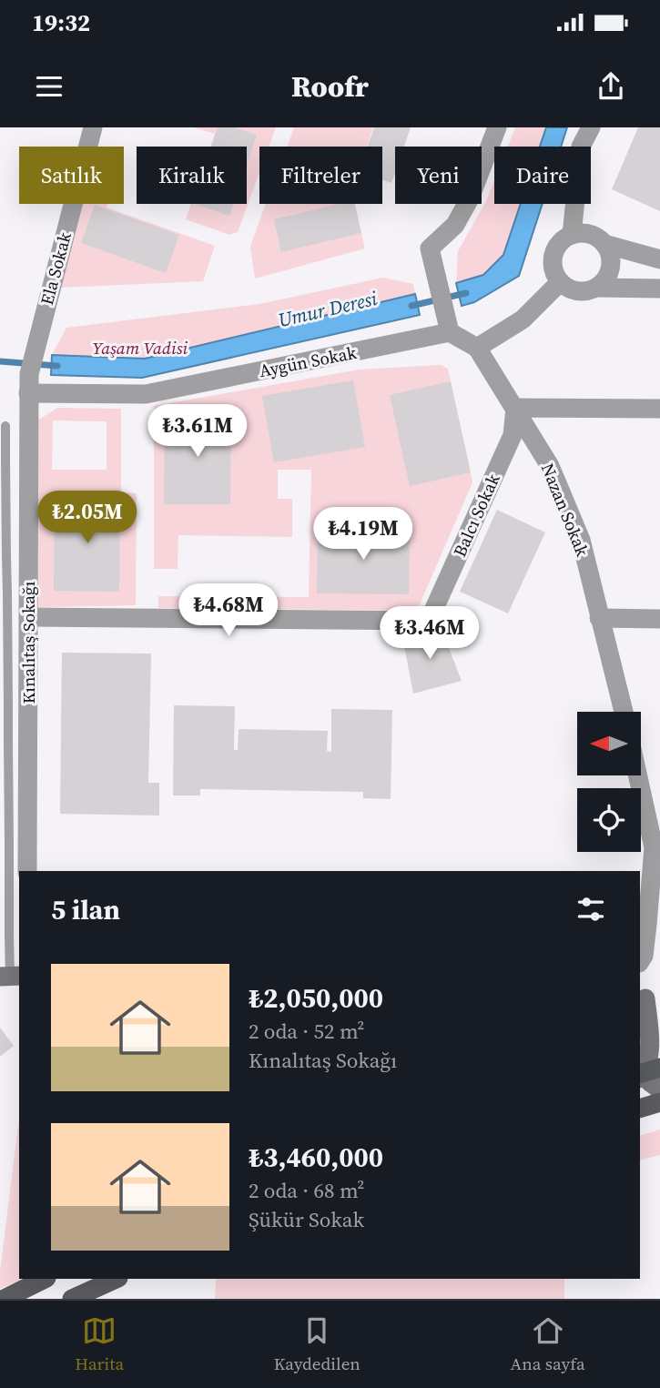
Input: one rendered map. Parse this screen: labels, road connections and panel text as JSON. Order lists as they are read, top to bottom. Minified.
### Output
{"streets":{"street":["Ela Sokak","Aygün Sokak","Nazan Sokak","Balcı Sokak","Kınalıtaş Sokağı"]},"crossings":[["Ela Sokak","Aygün Sokak"],["Ela Sokak","Kınalıtaş Sokağı"],["Aygün Sokak","Kınalıtaş Sokağı"],["Nazan Sokak","Balcı Sokak"],["Balcı Sokak","Kınalıtaş Sokağı"]],"water":["Umur Deresi"],"parks":["Yaşam Vadisi"],"north":"left","page":{"status":"19:32","header":"Roofr","chip":["Satılık","Kiralık","Filtreler","Yeni","Daire"],"price":["₺3.61M","₺2.05M","₺4.19M","₺4.68M","₺3.46M"],"heading":"5 ilan","list":[{"name":"₺2,050,000","note":"2 oda · 52 m² · Kınalıtaş Sokağı"},{"name":"₺3,460,000","note":"2 oda · 68 m² · Şükür Sokak"}],"tabs":["Harita","Kaydedilen","Ana sayfa"]}}
